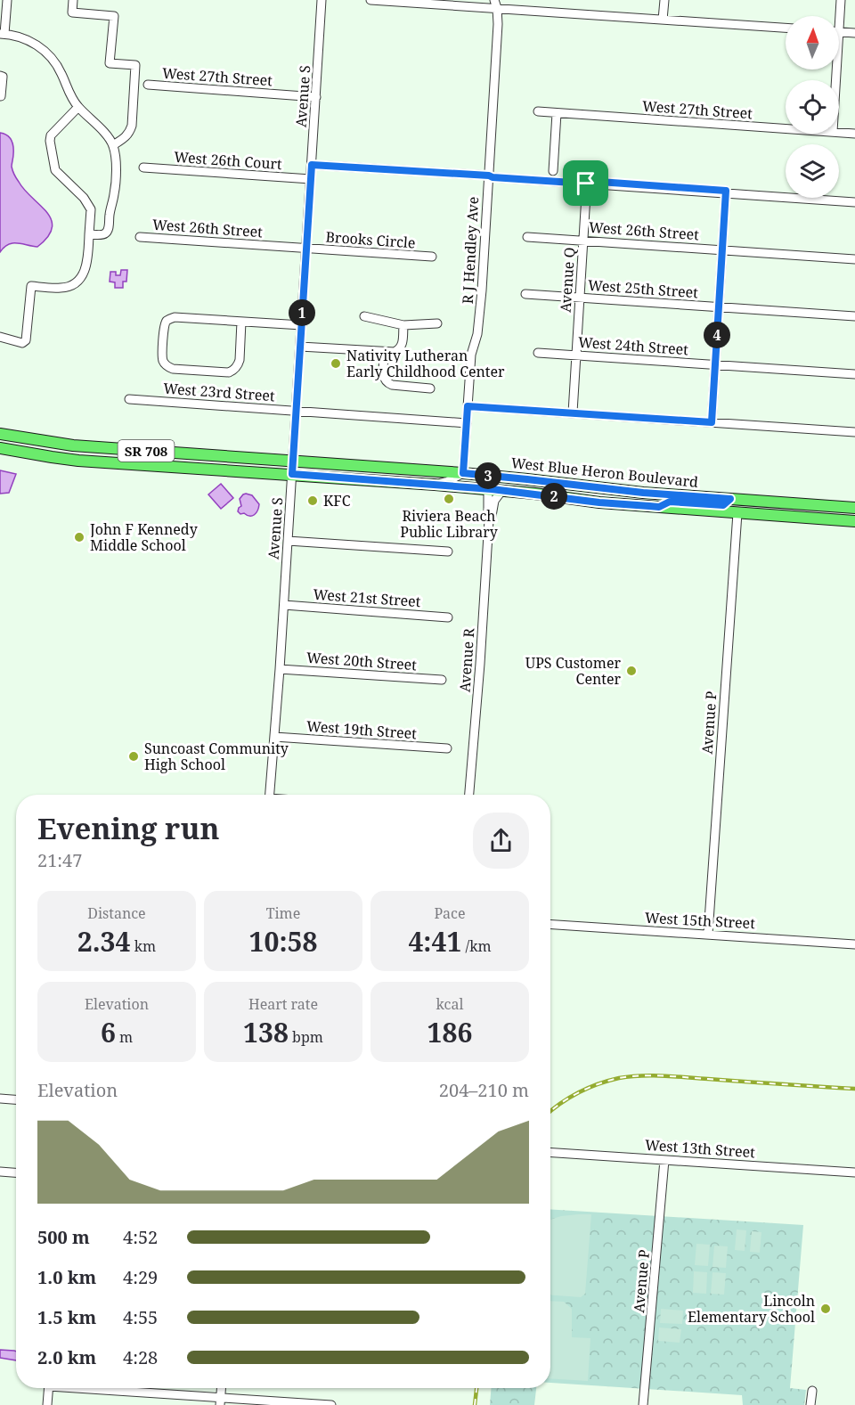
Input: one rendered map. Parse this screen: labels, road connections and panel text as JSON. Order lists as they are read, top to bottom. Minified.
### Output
{"streets":{"main road":["SR 708","West Blue Heron Boulevard"],"street":["West 27th Street","Avenue S","West 26th Court","West 26th Street","Brooks Circle","R J Hendley Ave","Avenue Q","West 25th Street","West 24th Street","West 23rd Street","West 21st Street","Avenue R","West 20th Street","Avenue P","West 19th Street","West 15th Street","West 13th Street"]},"crossings":[["West 27th Street","Avenue S"],["Avenue S","West 26th Court"],["Avenue S","West 26th Street"],["Avenue S","Brooks Circle"],["Avenue S","West 23rd Street"],["Avenue S","West Blue Heron Boulevard"],["Avenue S","West 21st Street"],["Avenue S","West 20th Street"],["Avenue S","West 19th Street"],["West 26th Street","Brooks Circle"],["West 26th Street","Avenue Q"],["Avenue Q","West 25th Street"],["Avenue Q","West 24th Street"],["West Blue Heron Boulevard","Avenue R"],["West Blue Heron Boulevard","Avenue P"],["Avenue P","West 15th Street"],["Avenue P","West 13th Street"]],"places":["Nativity Lutheran Early Childhood Center","Riviera Beach Public Library","KFC","John F Kennedy Middle School","UPS Customer Center","Suncoast Community High School","Lincoln Elementary School"],"north":"top","page":{"pins":["1","4","3","2"],"heading":["Evening run","21:47"],"stats":[["Distance","2.34 km"],["Time","10:58"],["Pace","4:41 /km"],["Elevation","6 m"],["Heart rate","138 bpm"],["kcal","186"]],"chart":["Elevation","204–210 m"],"list":[{"name":"500 m","note":"4:52"},{"name":"1.0 km","note":"4:29"},{"name":"1.5 km","note":"4:55"},{"name":"2.0 km","note":"4:28"}]}}
